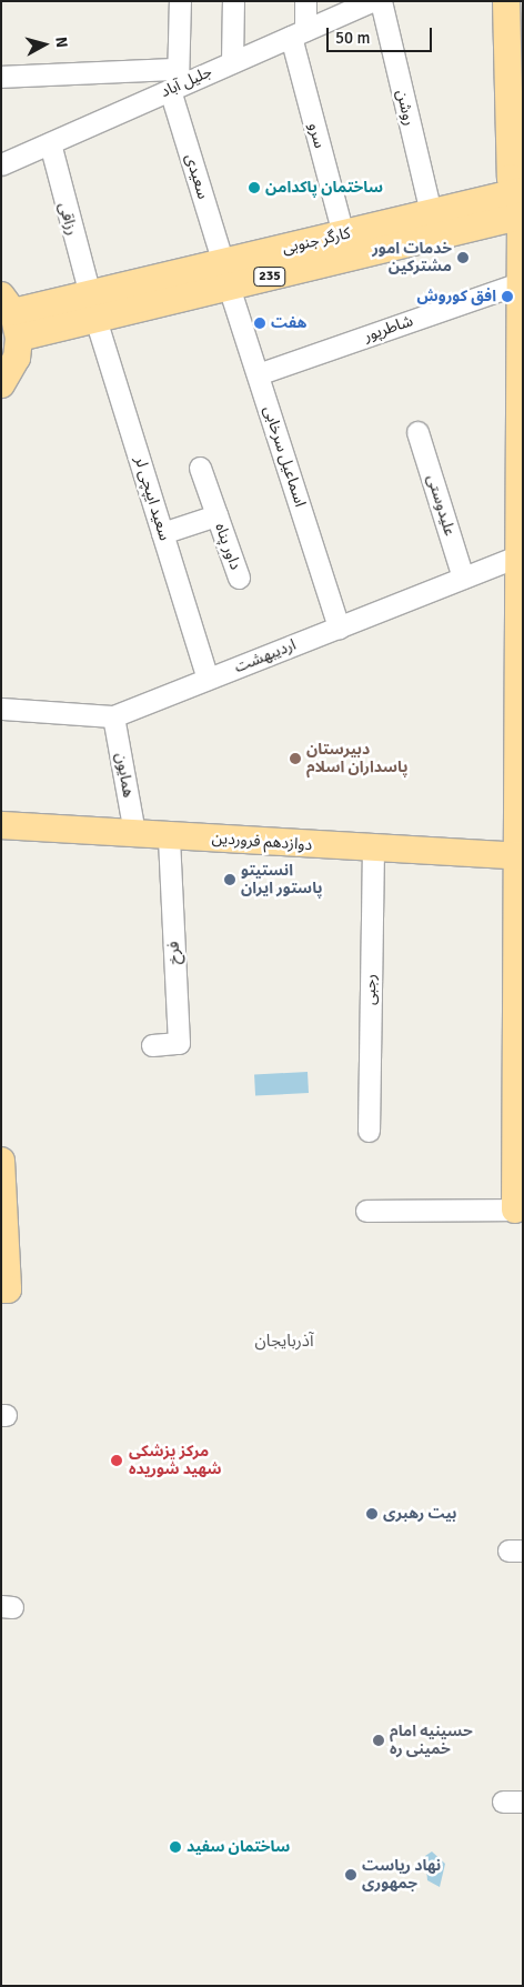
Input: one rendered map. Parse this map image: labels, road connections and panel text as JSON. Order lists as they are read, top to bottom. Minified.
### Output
{"streets":{"main road":["کارگر جنوبی","235","دوازدهم فروردین"],"street":["جلیل آباد","روشن","سرو","سعیدی","رزاقی","شاطرپور","اسماعیل سرخابی","سعید ایپچی لر","علیدوستی","داور پناه","اردیبهشت","همایون","فرخ","رجبی"]},"crossings":[["جلیل آباد","سرو"],["جلیل آباد","سعیدی"],["جلیل آباد","رزاقی"],["روشن","کارگر جنوبی"],["سرو","کارگر جنوبی"],["سعیدی","کارگر جنوبی"],["سعیدی","اسماعیل سرخابی"],["رزاقی","کارگر جنوبی"],["رزاقی","سعید ایپچی لر"],["کارگر جنوبی","اسماعیل سرخابی"],["کارگر جنوبی","سعید ایپچی لر"],["شاطرپور","اسماعیل سرخابی"],["اسماعیل سرخابی","اردیبهشت"],["سعید ایپچی لر","داور پناه"],["سعید ایپچی لر","اردیبهشت"],["علیدوستی","اردیبهشت"],["اردیبهشت","همایون"],["همایون","دوازدهم فروردین"],["دوازدهم فروردین","فرخ"],["دوازدهم فروردین","رجبی"]],"districts":["آذربایجان"],"places":["ساختمان پاکدامن","خدمات امور مشترکین","افق کوروش","هفت","دبیرستان پاسداران اسلام","انستیتو پاستور ایران","مرکز پزشکی شهید شوریده","بیت رهبری","حسینیه امام خمینی ره","ساختمان سفید","نهاد ریاست جمهوری"],"scale_bar":"50 m","north":"right"}
